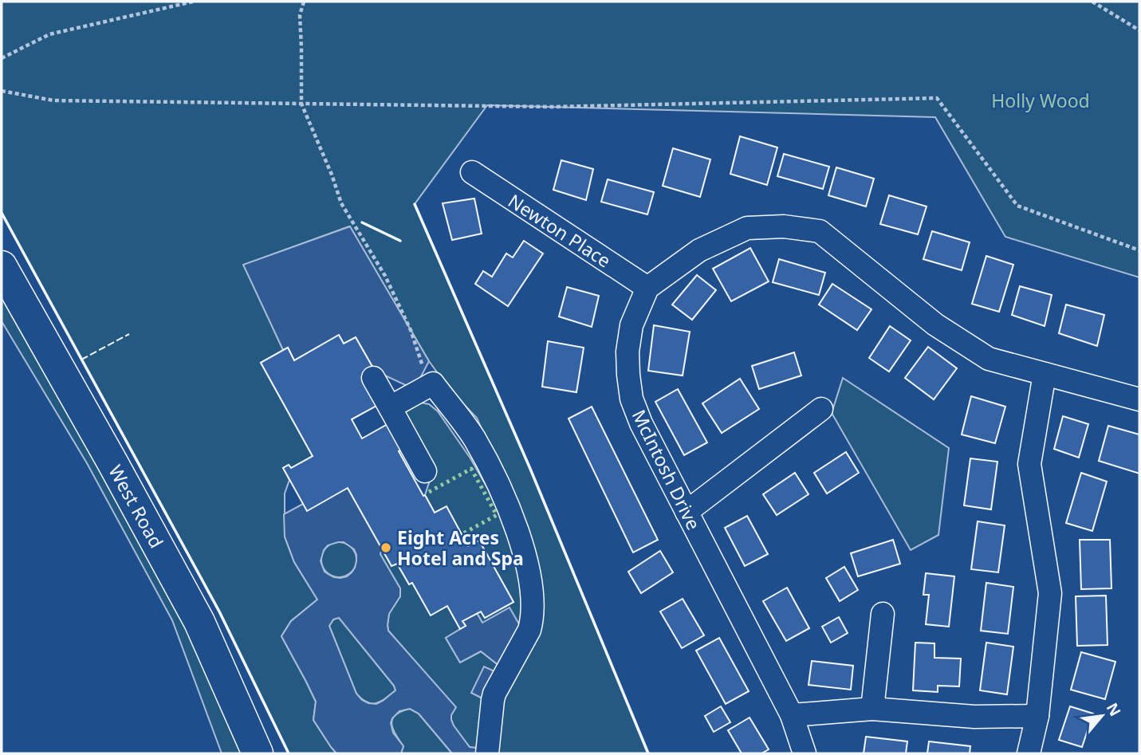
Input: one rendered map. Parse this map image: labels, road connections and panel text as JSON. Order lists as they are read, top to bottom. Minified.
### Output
{"streets":{"highway":["West Road"],"street":["Newton Place","McIntosh Drive"]},"crossings":[["Newton Place","McIntosh Drive"]],"parks":["Holly Wood"],"places":["Eight Acres Hotel and Spa"],"north":"top right"}
